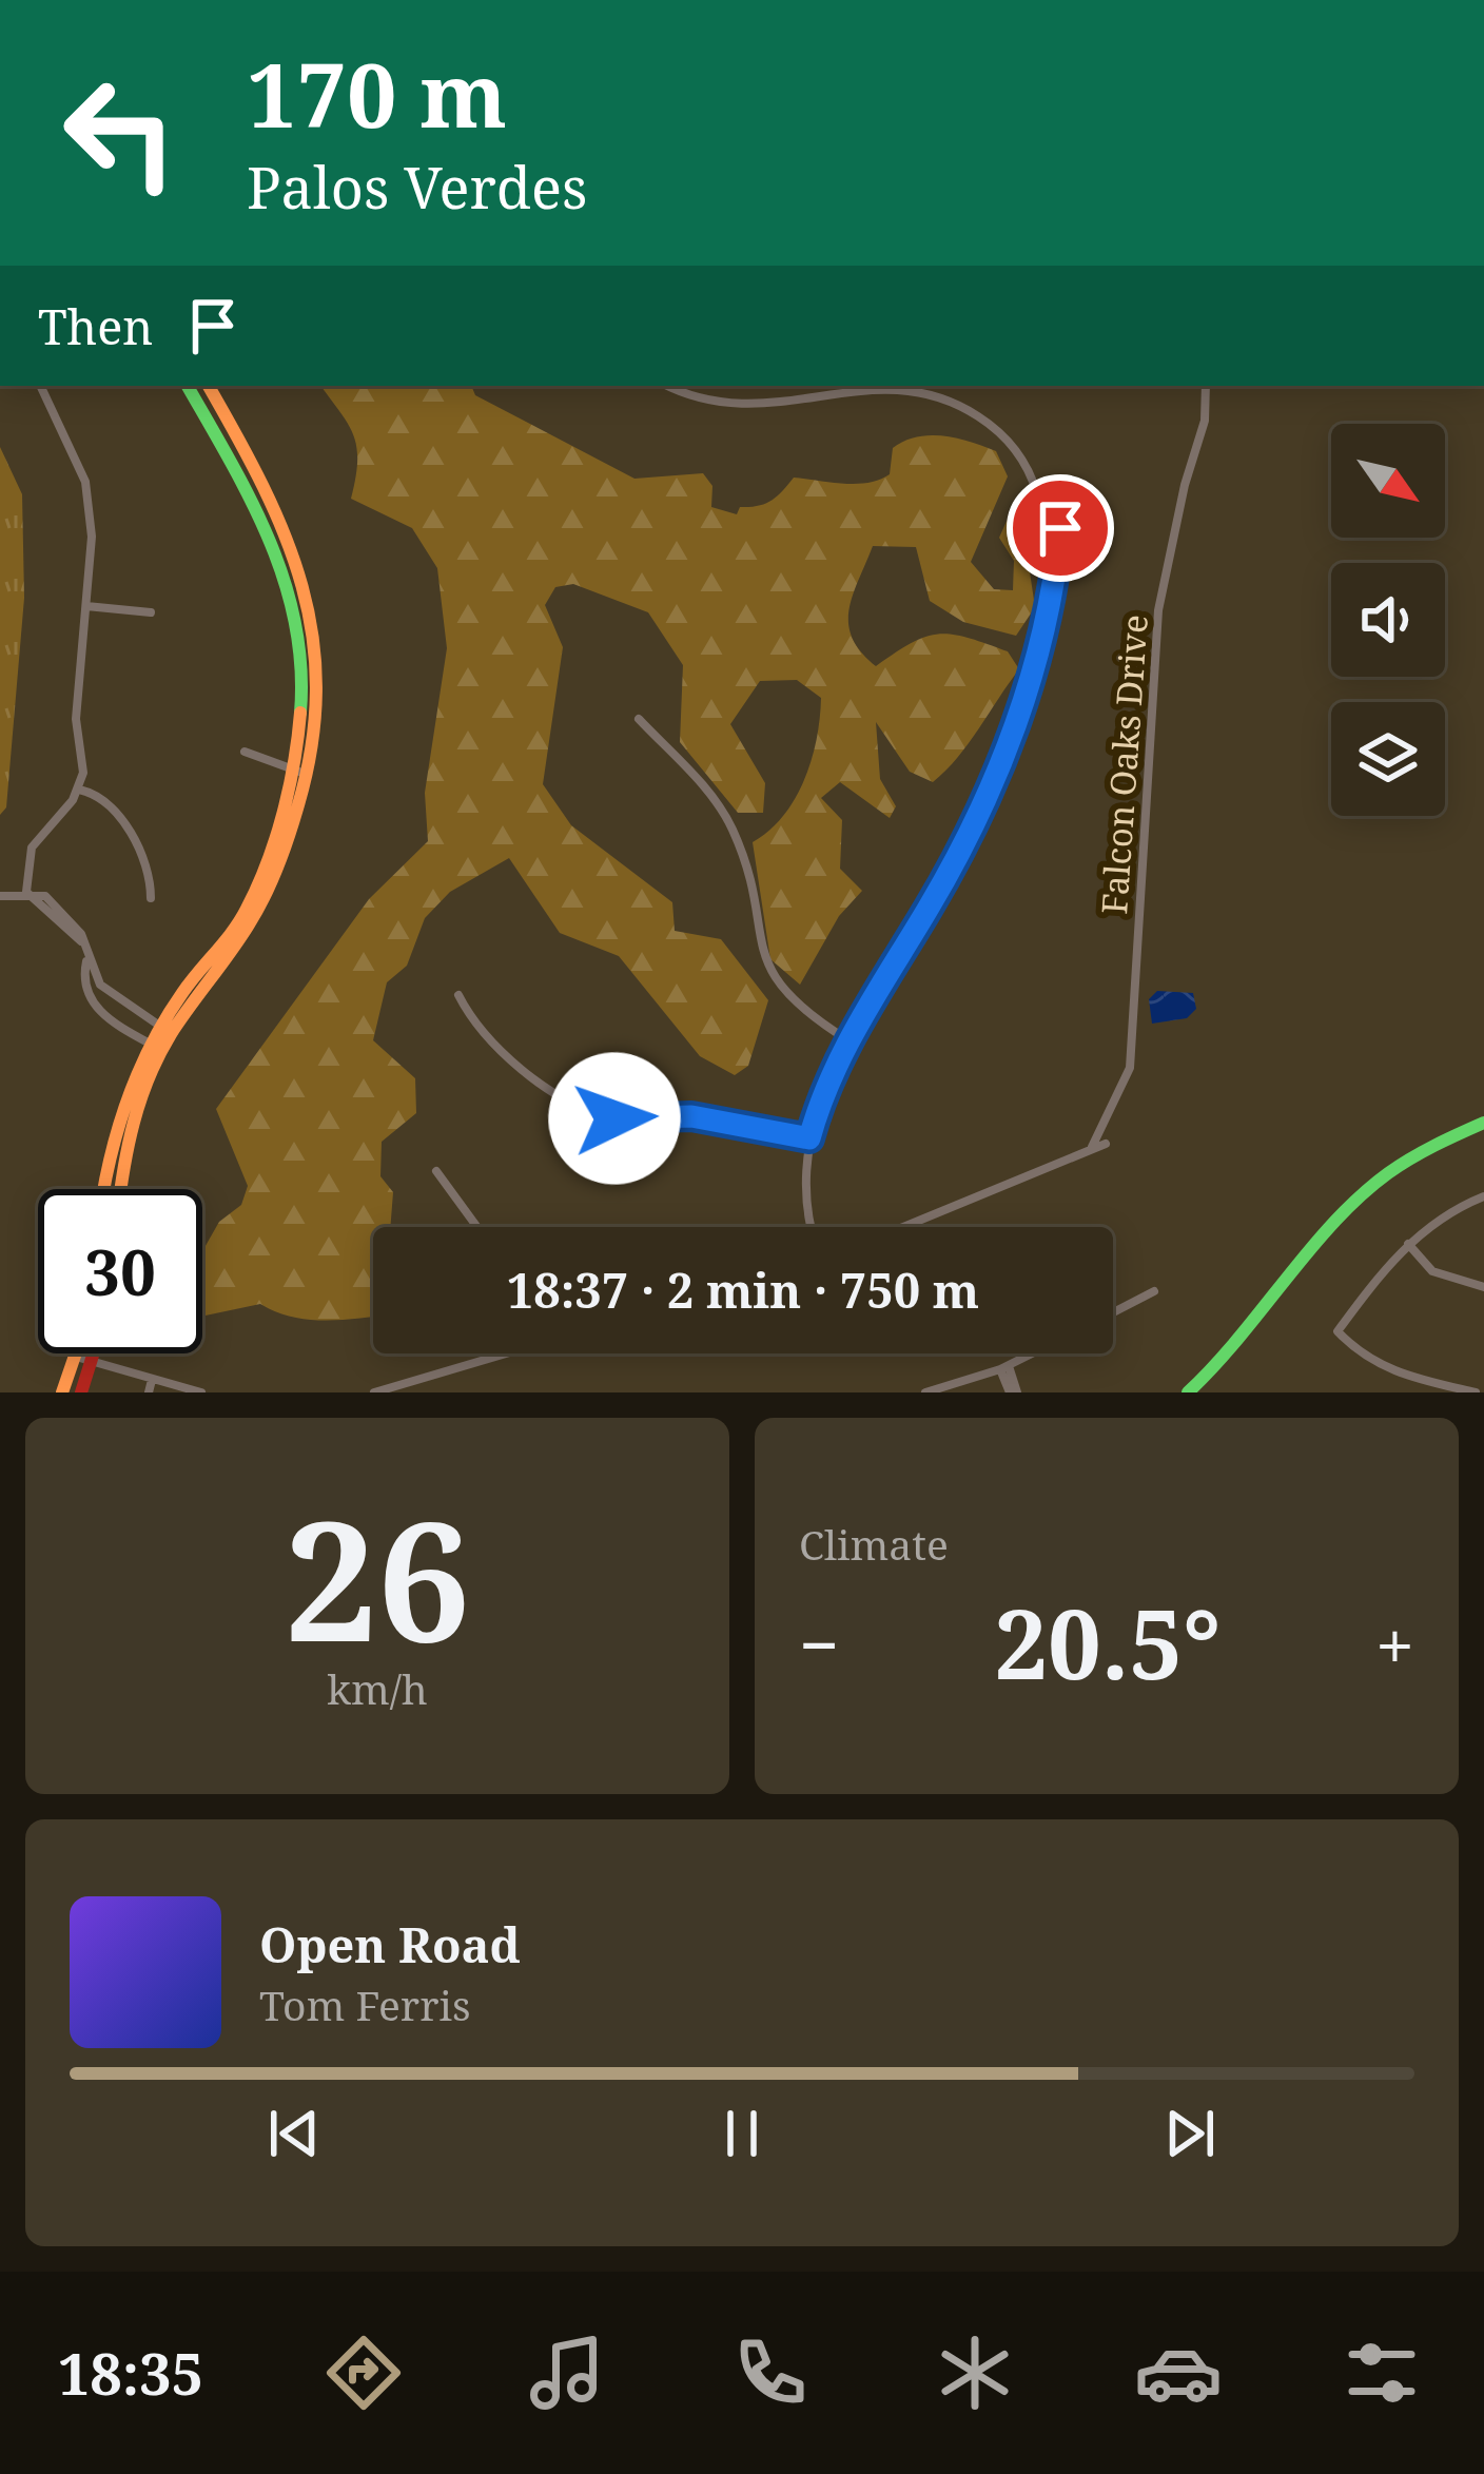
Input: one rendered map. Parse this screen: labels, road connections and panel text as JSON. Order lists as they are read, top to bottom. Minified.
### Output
{"streets":{"street":["Falcon Oaks Drive"]},"north":"bottom right","page":{"turn":["170 m","Palos Verdes"],"then":"Then","limit":"30","trip":"18:37 · 2 min · 750 m","tile":[["26","km/h"],"Climate"],"heat":["−","20.5°","+"],"song":["Open Road","Tom Ferris"],"tabs":"18:35"}}
